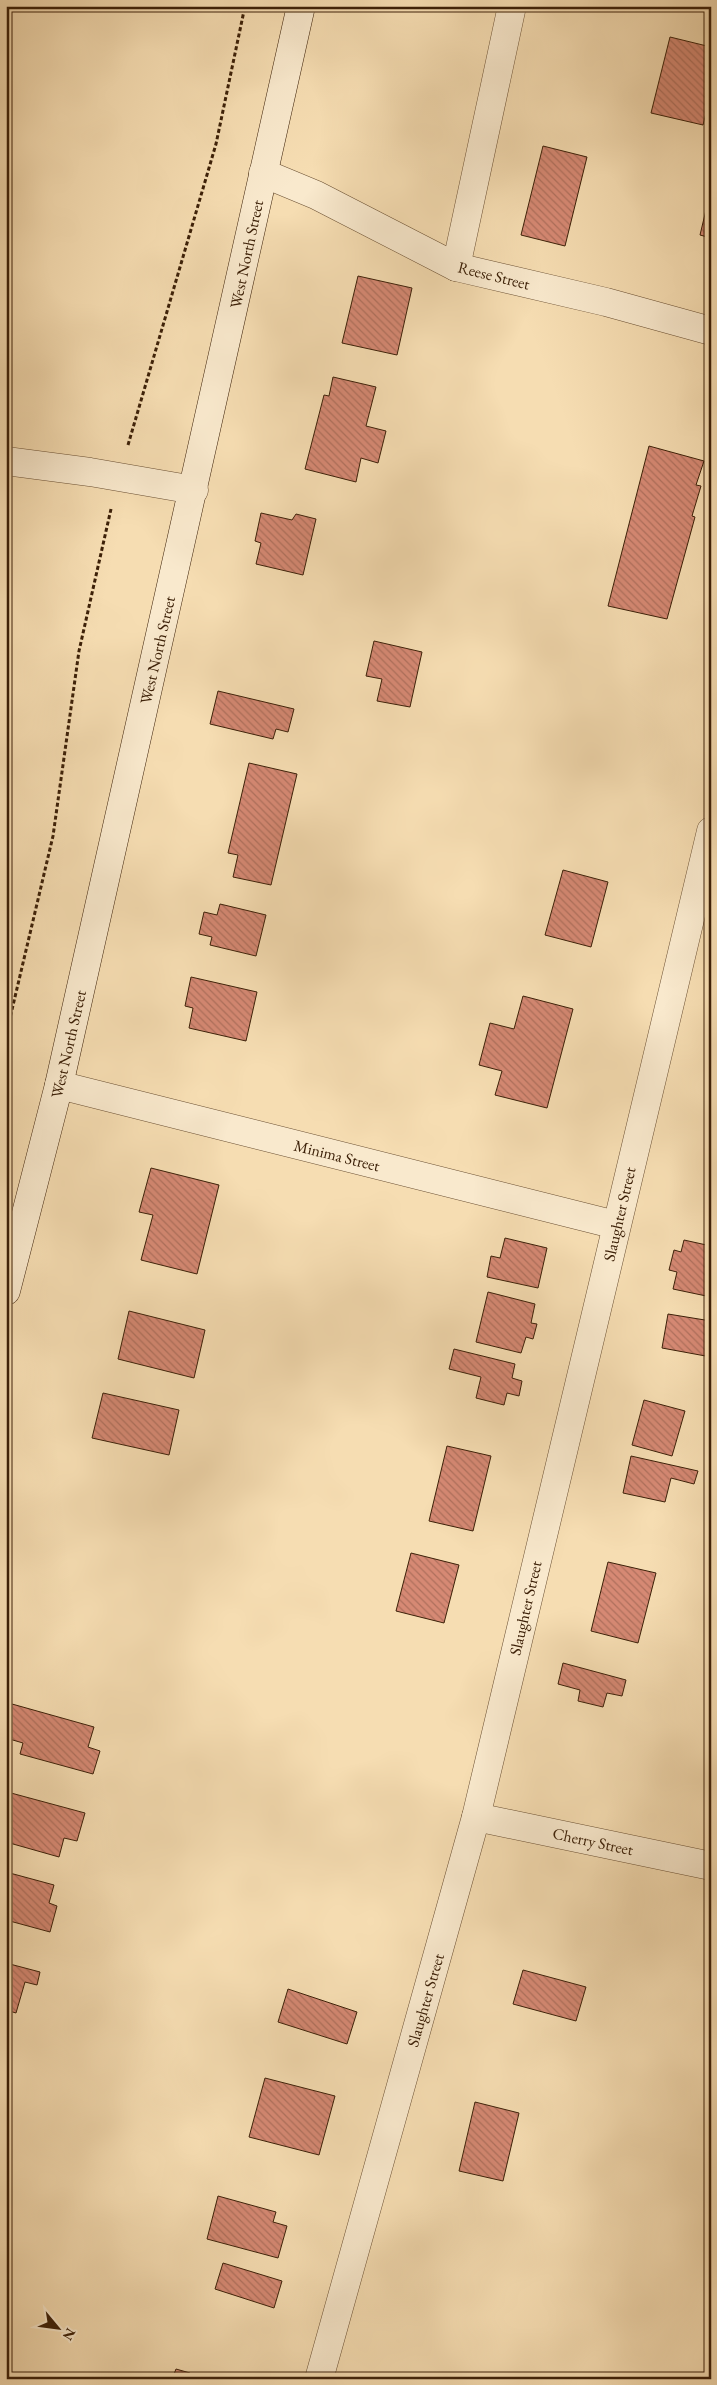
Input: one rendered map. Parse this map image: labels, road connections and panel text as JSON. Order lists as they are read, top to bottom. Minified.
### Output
{"streets":{"street":["West North Street","Reese Street","Minima Street","Slaughter Street","Cherry Street"]},"crossings":[["West North Street","Reese Street"],["West North Street","Minima Street"],["Minima Street","Slaughter Street"],["Slaughter Street","Cherry Street"]],"north":"bottom right"}
